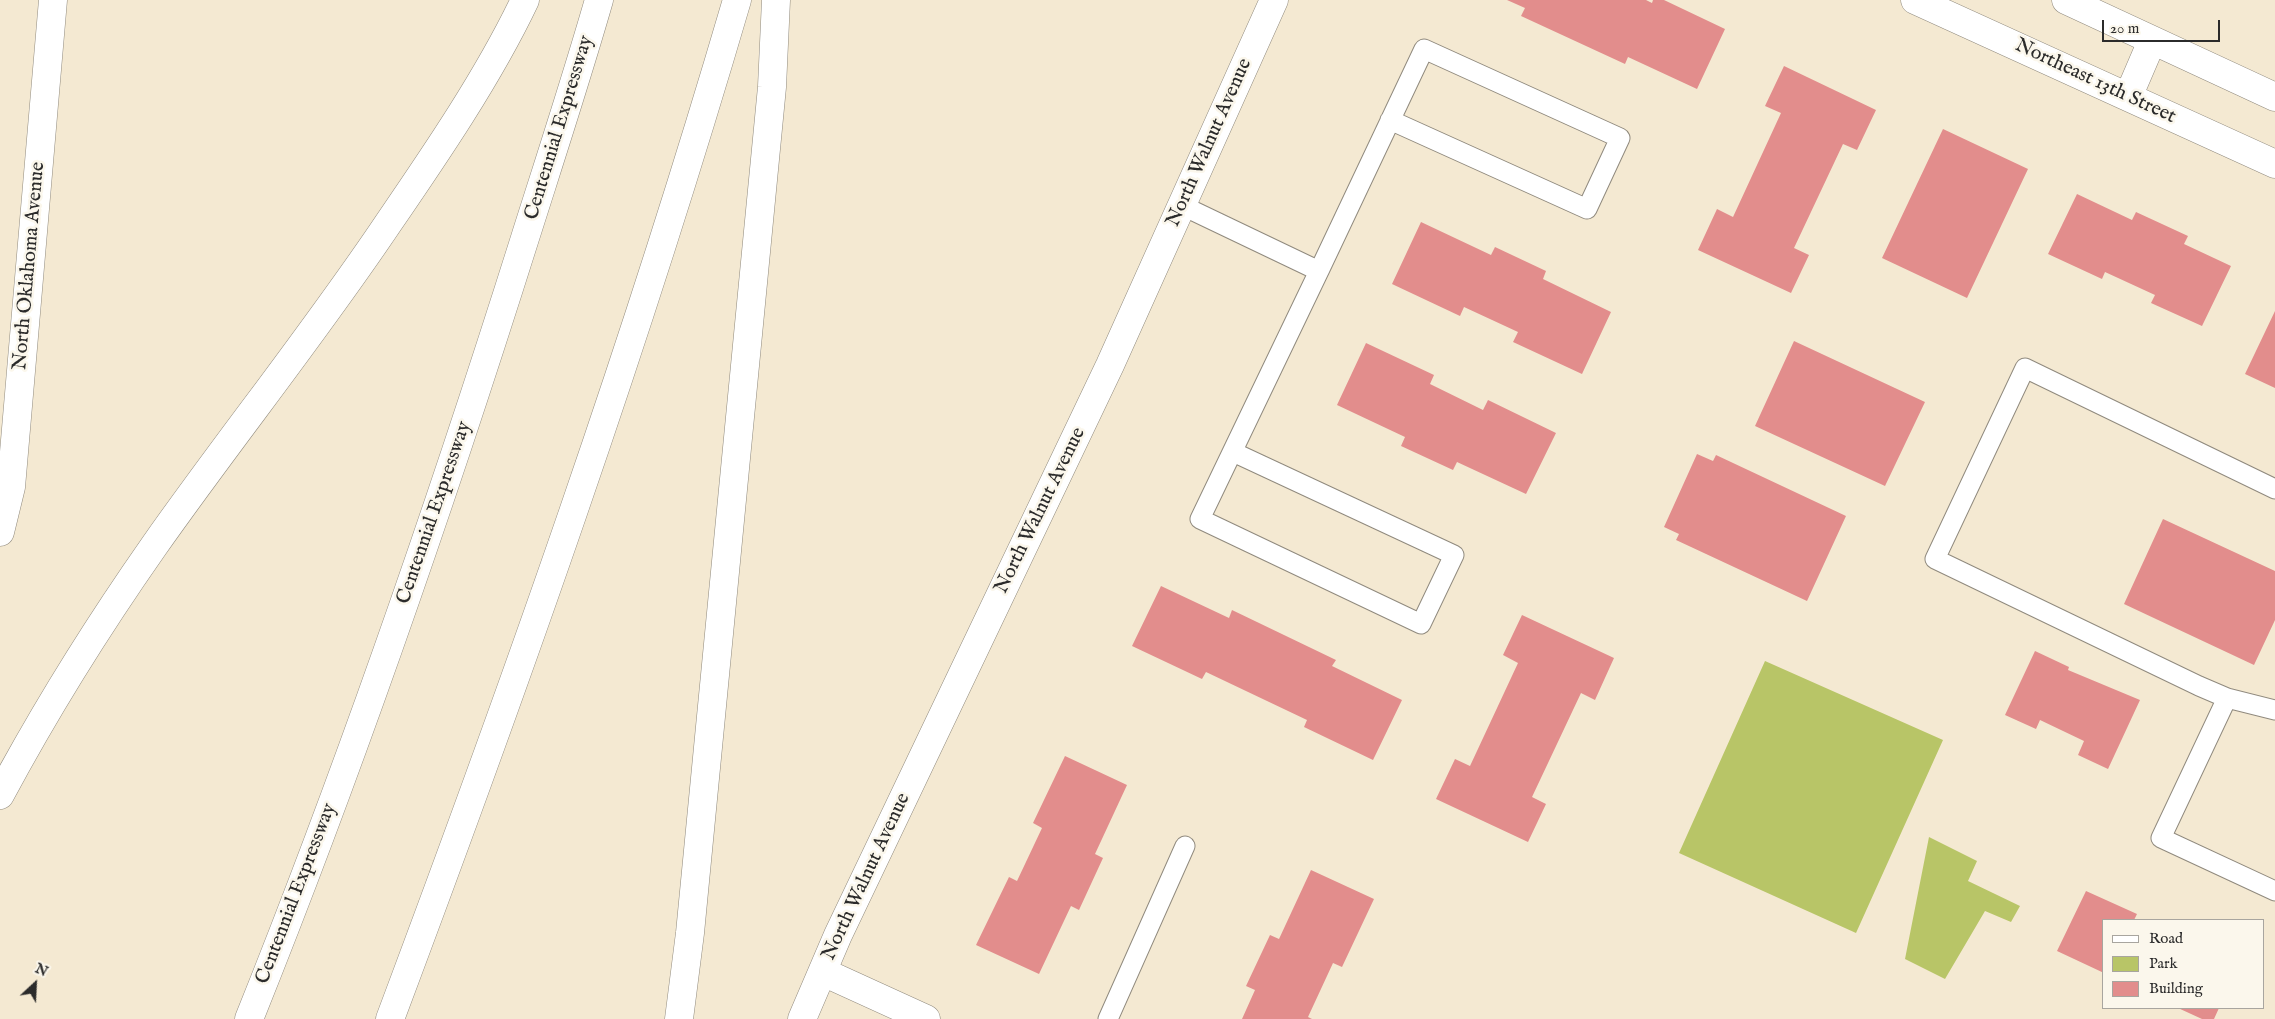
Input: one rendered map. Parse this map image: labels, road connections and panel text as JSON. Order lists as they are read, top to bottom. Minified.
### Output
{"streets":{"main road":["Northeast 13th Street","Centennial Expressway","North Walnut Avenue","North Oklahoma Avenue"]},"legend":["Road","Park","Building"],"scale_bar":"20 m","north":"top right"}
